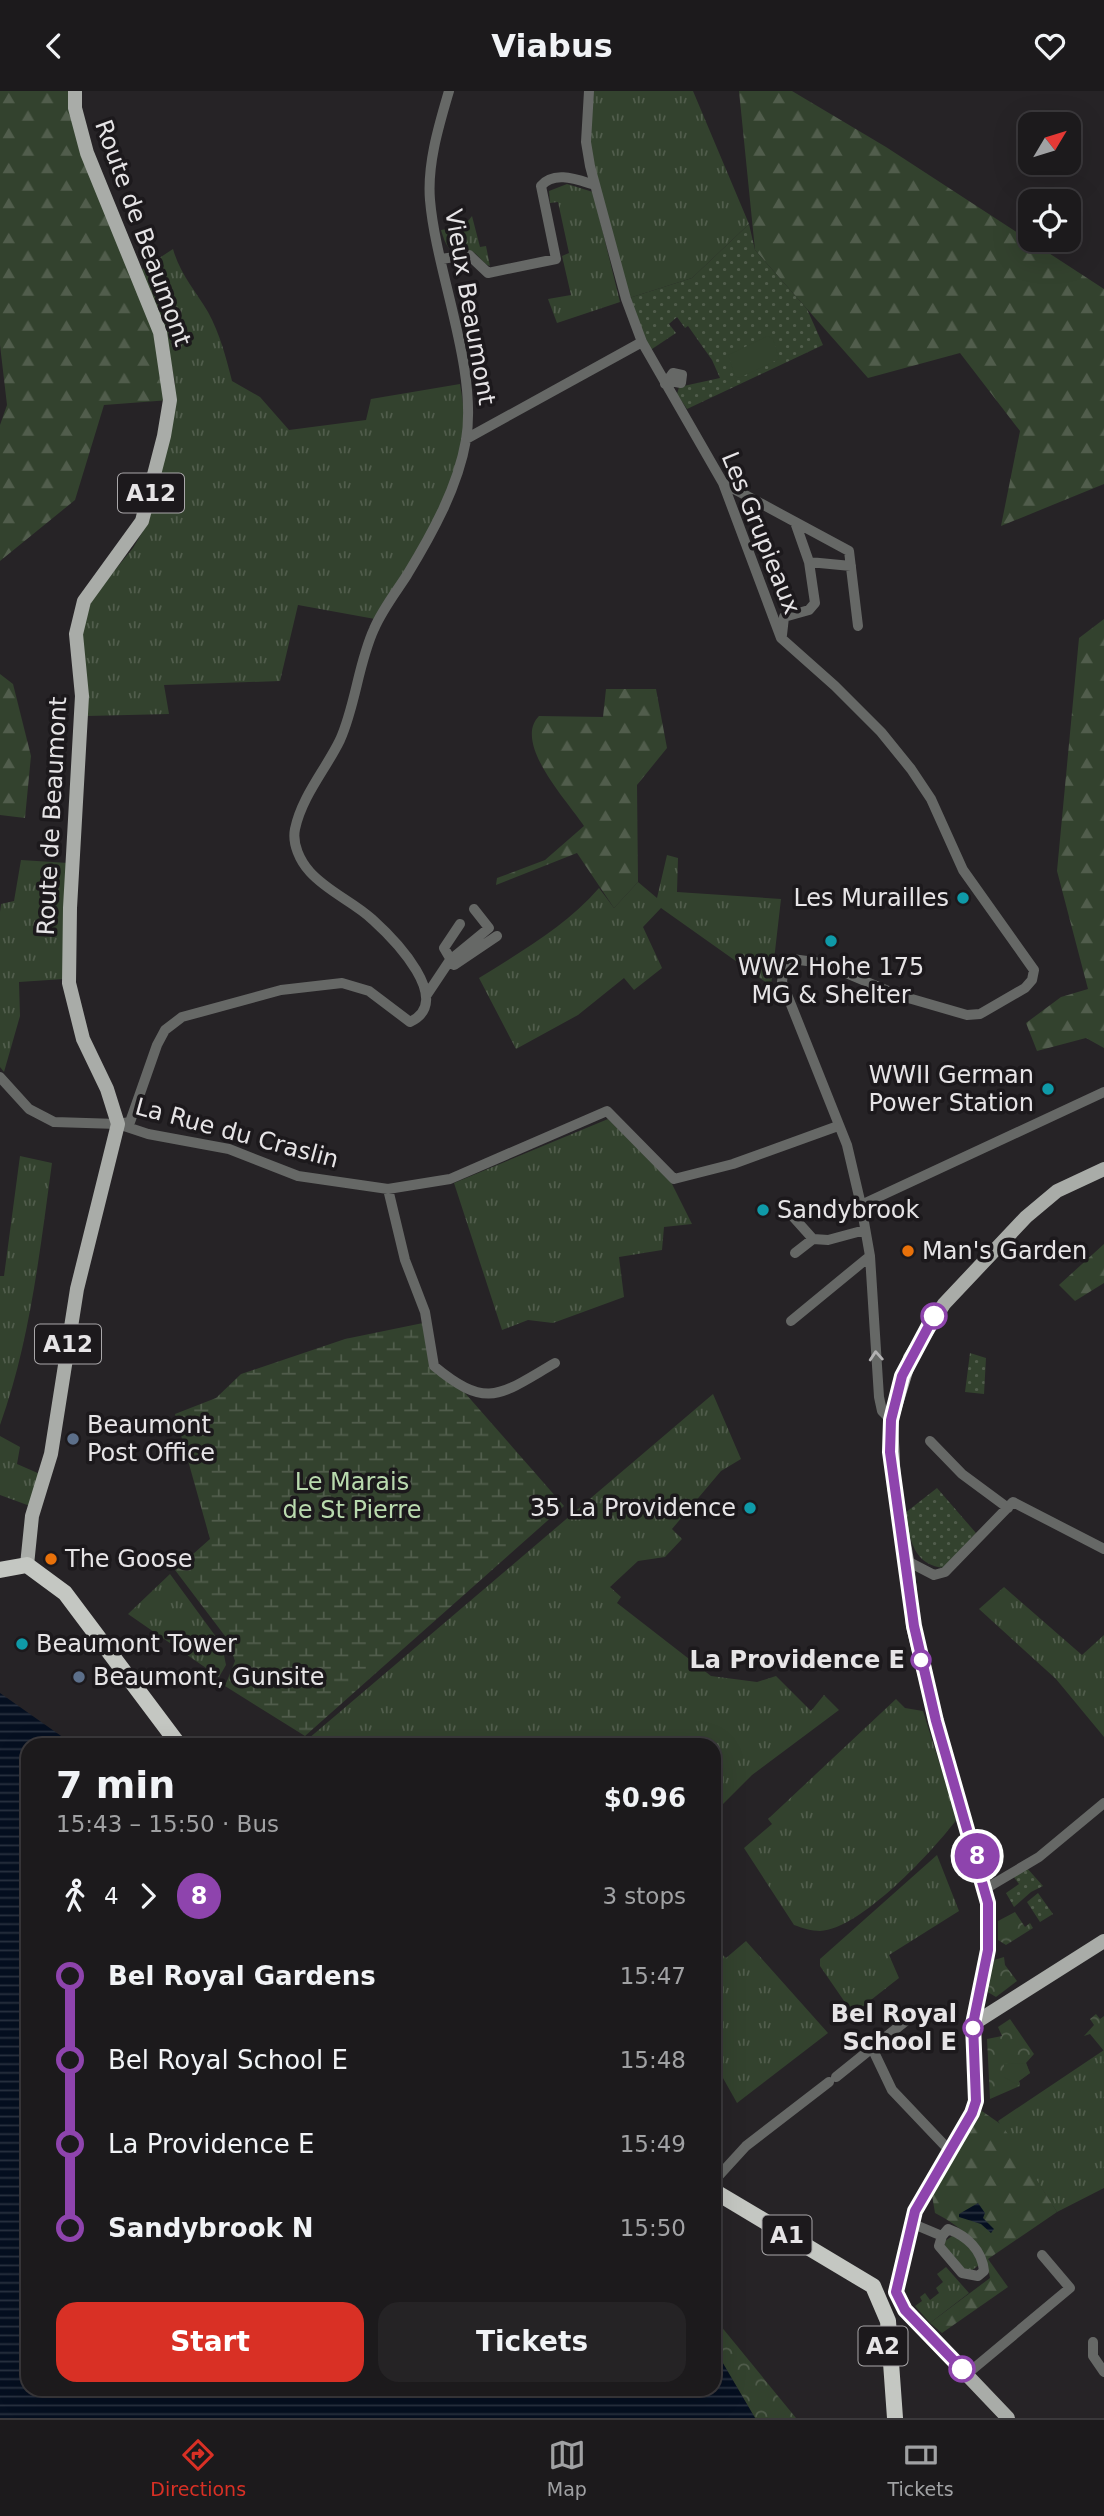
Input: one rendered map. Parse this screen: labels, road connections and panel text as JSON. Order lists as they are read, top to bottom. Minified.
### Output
{"streets":{"highway":["A1","A2"],"main road":["Route de Beaumont","A12"],"street":["Vieux Beaumont","Les Grupieaux","La Rue du Craslin"]},"crossings":[["Route de Beaumont","A12"],["Route de Beaumont","La Rue du Craslin"],["A12","La Rue du Craslin"],["Les Grupieaux","La Rue du Craslin"],["A1","A2"]],"parks":["Le Marais de St Pierre"],"places":["Les Murailles","WW2 Hohe 175 MG & Shelter","WWII German Power Station","Sandybrook","Man's Garden","Beaumont Post Office","35 La Providence","The Goose","Beaumont Tower","La Providence E","Beaumont, Gunsite","Bel Royal School E"],"lines":["bus line 8"],"north":"top right","page":{"header":"Viabus","on_map":"8","heading":["7 min","15:43 – 15:50 · Bus","$0.96"],"legs":["4","8","3 stops"],"list":[{"name":"Bel Royal Gardens","value":"15:47"},{"name":"Bel Royal School E","value":"15:48"},{"name":"La Providence E","value":"15:49"},{"name":"Sandybrook N","value":"15:50"}],"buttons":["Start","Tickets"],"tabs":["Directions","Map","Tickets"]}}
